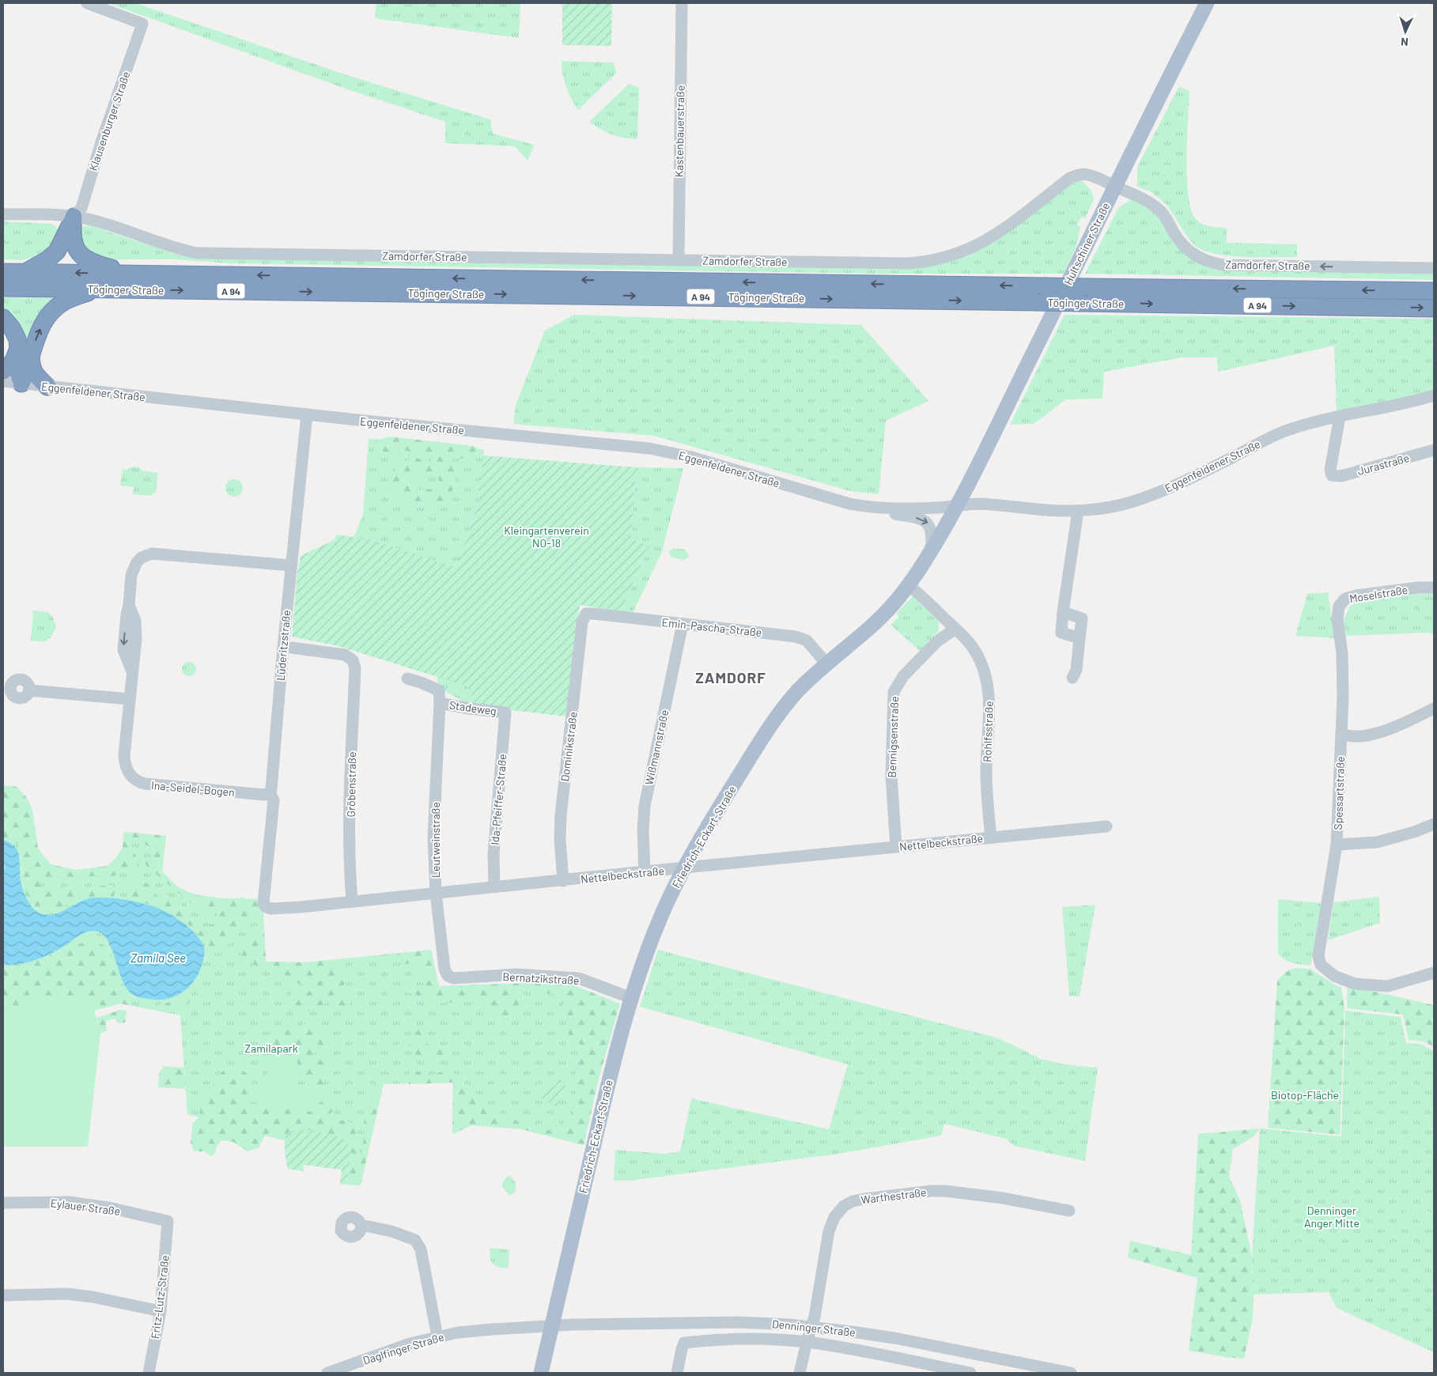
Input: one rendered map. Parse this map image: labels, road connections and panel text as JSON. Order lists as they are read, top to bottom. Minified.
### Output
{"streets":{"highway":["Töginger Straße","A 94"],"main road":["Hultschiner Straße","Friedrich-Eckart-Straße"],"street":["Klausenburger Straße","Kastenbauerstraße","Zamdorfer Straße","Eggenfeldener Straße","Jurastraße","Moselstraße","Emin-Pascha-Straße","Lüderitzstraße","Stadeweg","Rohlfsstraße","Bennigsenstraße","Dominikstraße","Wißmannstraße","Gröbenstraße","Ina-Seidel-Bogen","Spessartstraße","Ida-Pfeiffer-Straße","Leutweinstraße","Nettelbeckstraße","Bernatzikstraße","Warthestraße","Eylauer Straße","Fritz-Lutz-Straße","Denninger Straße","Daglfinger Straße"]},"crossings":[["Klausenburger Straße","Zamdorfer Straße"],["Kastenbauerstraße","Zamdorfer Straße"],["Hultschiner Straße","Zamdorfer Straße"],["Hultschiner Straße","Eggenfeldener Straße"],["Hultschiner Straße","Friedrich-Eckart-Straße"],["Eggenfeldener Straße","Jurastraße"],["Eggenfeldener Straße","Lüderitzstraße"],["Eggenfeldener Straße","Friedrich-Eckart-Straße"],["Moselstraße","Spessartstraße"],["Emin-Pascha-Straße","Dominikstraße"],["Emin-Pascha-Straße","Wißmannstraße"],["Emin-Pascha-Straße","Friedrich-Eckart-Straße"],["Lüderitzstraße","Ina-Seidel-Bogen"],["Lüderitzstraße","Nettelbeckstraße"],["Stadeweg","Ida-Pfeiffer-Straße"],["Stadeweg","Leutweinstraße"],["Rohlfsstraße","Bennigsenstraße"],["Rohlfsstraße","Friedrich-Eckart-Straße"],["Rohlfsstraße","Nettelbeckstraße"],["Bennigsenstraße","Nettelbeckstraße"],["Dominikstraße","Nettelbeckstraße"],["Wißmannstraße","Nettelbeckstraße"],["Gröbenstraße","Nettelbeckstraße"],["Ida-Pfeiffer-Straße","Nettelbeckstraße"],["Friedrich-Eckart-Straße","Nettelbeckstraße"],["Friedrich-Eckart-Straße","Bernatzikstraße"],["Friedrich-Eckart-Straße","Denninger Straße"],["Friedrich-Eckart-Straße","Daglfinger Straße"],["Leutweinstraße","Nettelbeckstraße"],["Leutweinstraße","Bernatzikstraße"],["Warthestraße","Denninger Straße"],["Eylauer Straße","Fritz-Lutz-Straße"],["Denninger Straße","Daglfinger Straße"]],"districts":["ZAMDORF"],"water":["Zamila See"],"parks":["Kleingartenverein NO-18","Zamilapark","Biotop-Fläche","Denninger Anger Mitte"],"north":"bottom"}
